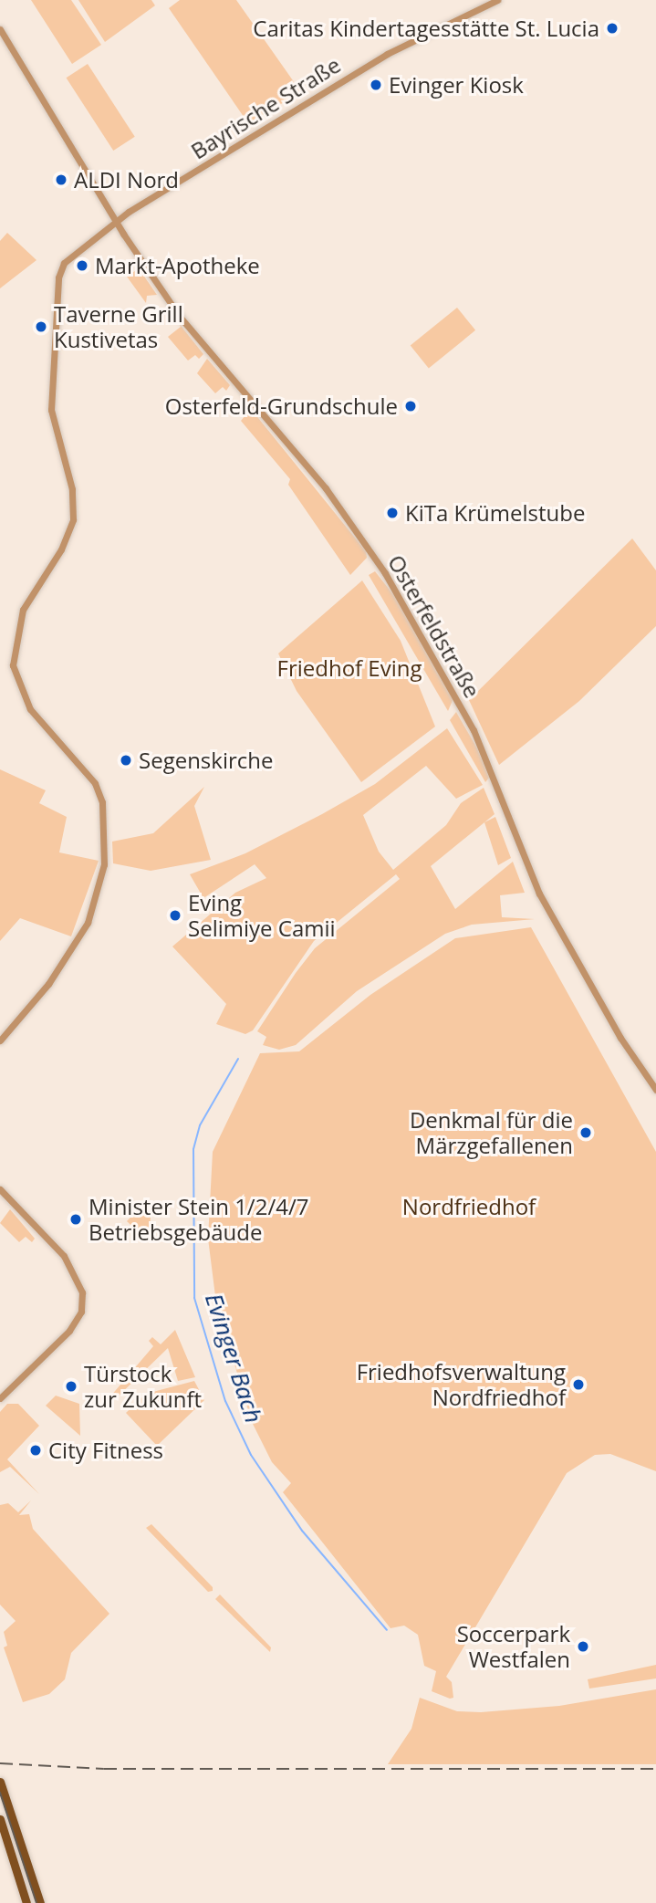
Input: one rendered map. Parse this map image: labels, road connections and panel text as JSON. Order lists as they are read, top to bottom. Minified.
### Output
{"streets":{"street":["Bayrische Straße","Osterfeldstraße"]},"crossings":[["Bayrische Straße","Osterfeldstraße"]],"water":["Evinger Bach"],"parks":["Friedhof Eving","Nordfriedhof"],"places":["Caritas Kindertagesstätte St. Lucia","Evinger Kiosk","ALDI Nord","Markt-Apotheke","Taverne Grill Kustivetas","Osterfeld-Grundschule","KiTa Krümelstube","Segenskirche","Eving Selimiye Camii","Denkmal für die Märzgefallenen","Minister Stein 1/2/4/7 Betriebsgebäude","Friedhofsverwaltung Nordfriedhof","Türstock zur Zukunft","City Fitness","Soccerpark Westfalen"]}
